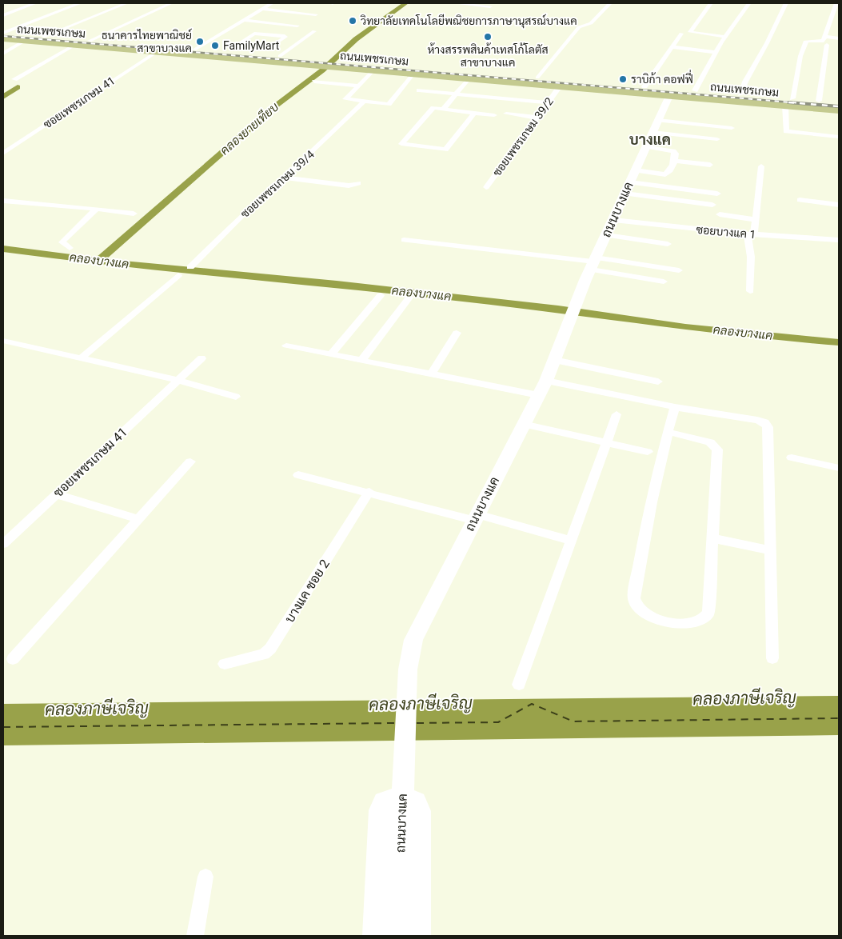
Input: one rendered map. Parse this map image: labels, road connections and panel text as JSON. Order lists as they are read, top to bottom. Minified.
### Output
{"streets":{"main road":["ถนนเพชรเกษม","ถนนบางแค"],"street":["ซอยเพชรเกษม 41","ซอยเพชรเกษม 39/2","ซอยเพชรเกษม 39/4","ซอยบางแค 1","บางแค ซอย 2"]},"crossings":[["ถนนเพชรเกษม","ซอยเพชรเกษม 41"],["ถนนเพชรเกษม","ซอยเพชรเกษม 39/2"],["ถนนเพชรเกษม","ถนนบางแค"],["ถนนบางแค","ซอยบางแค 1"]],"districts":["บางแค"],"water":["คลองยายเทียบ","คลองบางแค","คลองภาษีเจริญ"],"places":["วิทยาลัยเทคโนโลยีพณิชยการภาษานุสรณ์บางแค","ห้างสรรพสินค้าเทสโก้โลตัส สาขาบางแค","ธนาคารไทยพาณิชย์ สาขาบางแค","FamilyMart","ราบิก้า คอฟฟี่"]}
